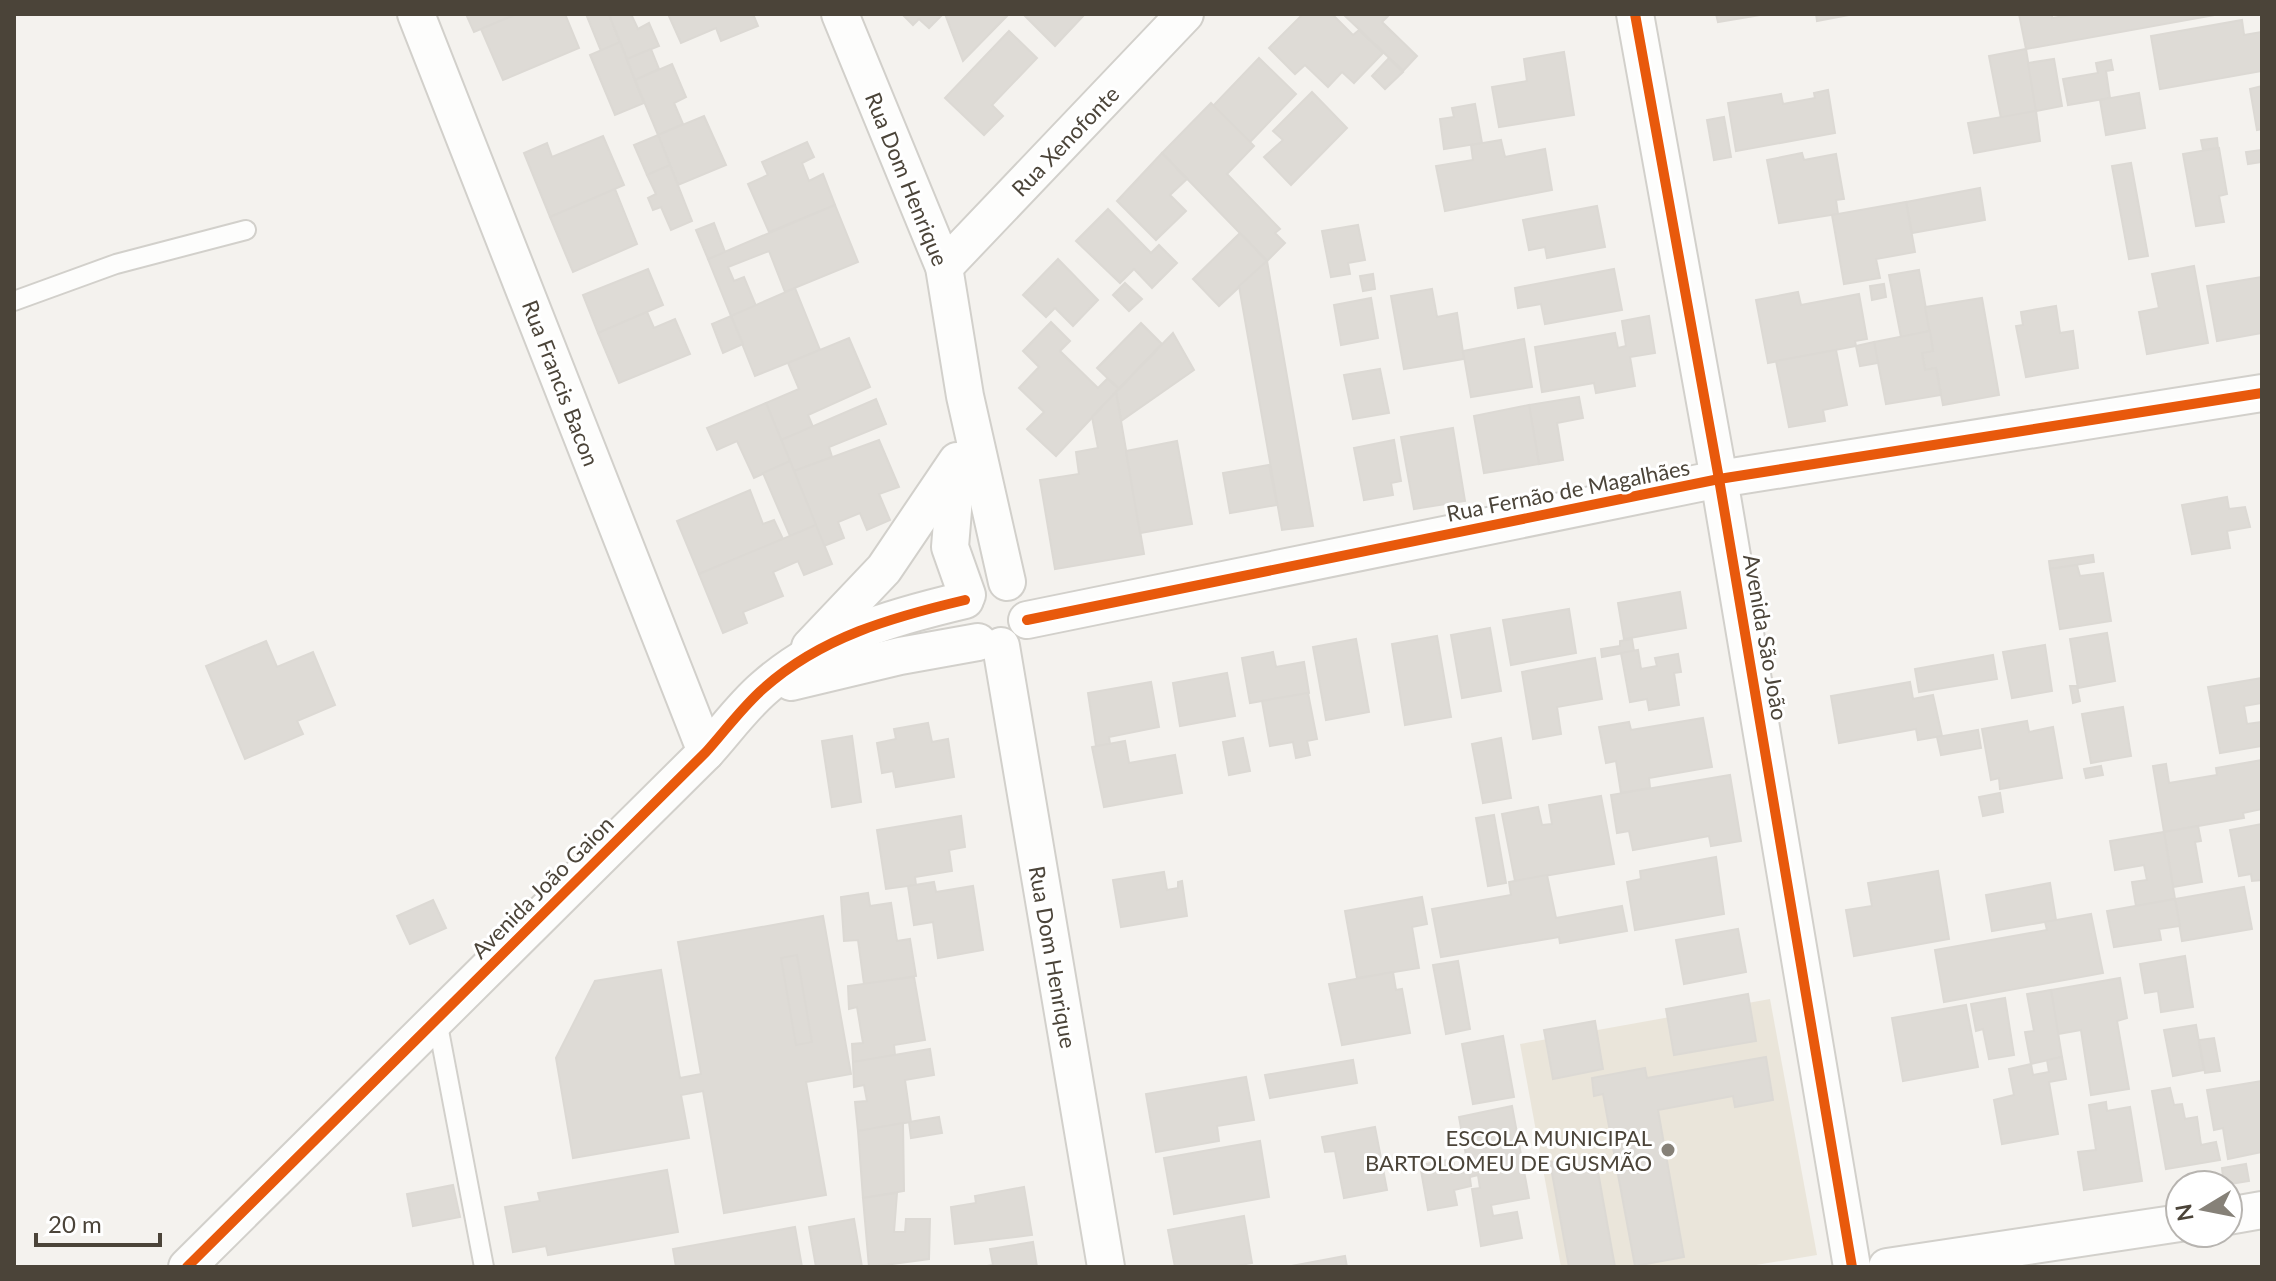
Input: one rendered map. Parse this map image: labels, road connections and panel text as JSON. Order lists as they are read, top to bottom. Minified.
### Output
{"streets":{"street":["Rua Xenofonte","Rua Dom Henrique","Rua Francis Bacon","Rua Fernão de Magalhães","Avenida São João","Avenida João Gaion"]},"crossings":[["Rua Xenofonte","Rua Dom Henrique"],["Rua Dom Henrique","Rua Fernão de Magalhães"],["Rua Dom Henrique","Avenida João Gaion"],["Rua Francis Bacon","Avenida João Gaion"],["Rua Fernão de Magalhães","Avenida São João"],["Rua Fernão de Magalhães","Avenida João Gaion"]],"places":["ESCOLA MUNICIPAL BARTOLOMEU DE GUSMÃO"],"scale_bar":"20 m","north":"left"}
